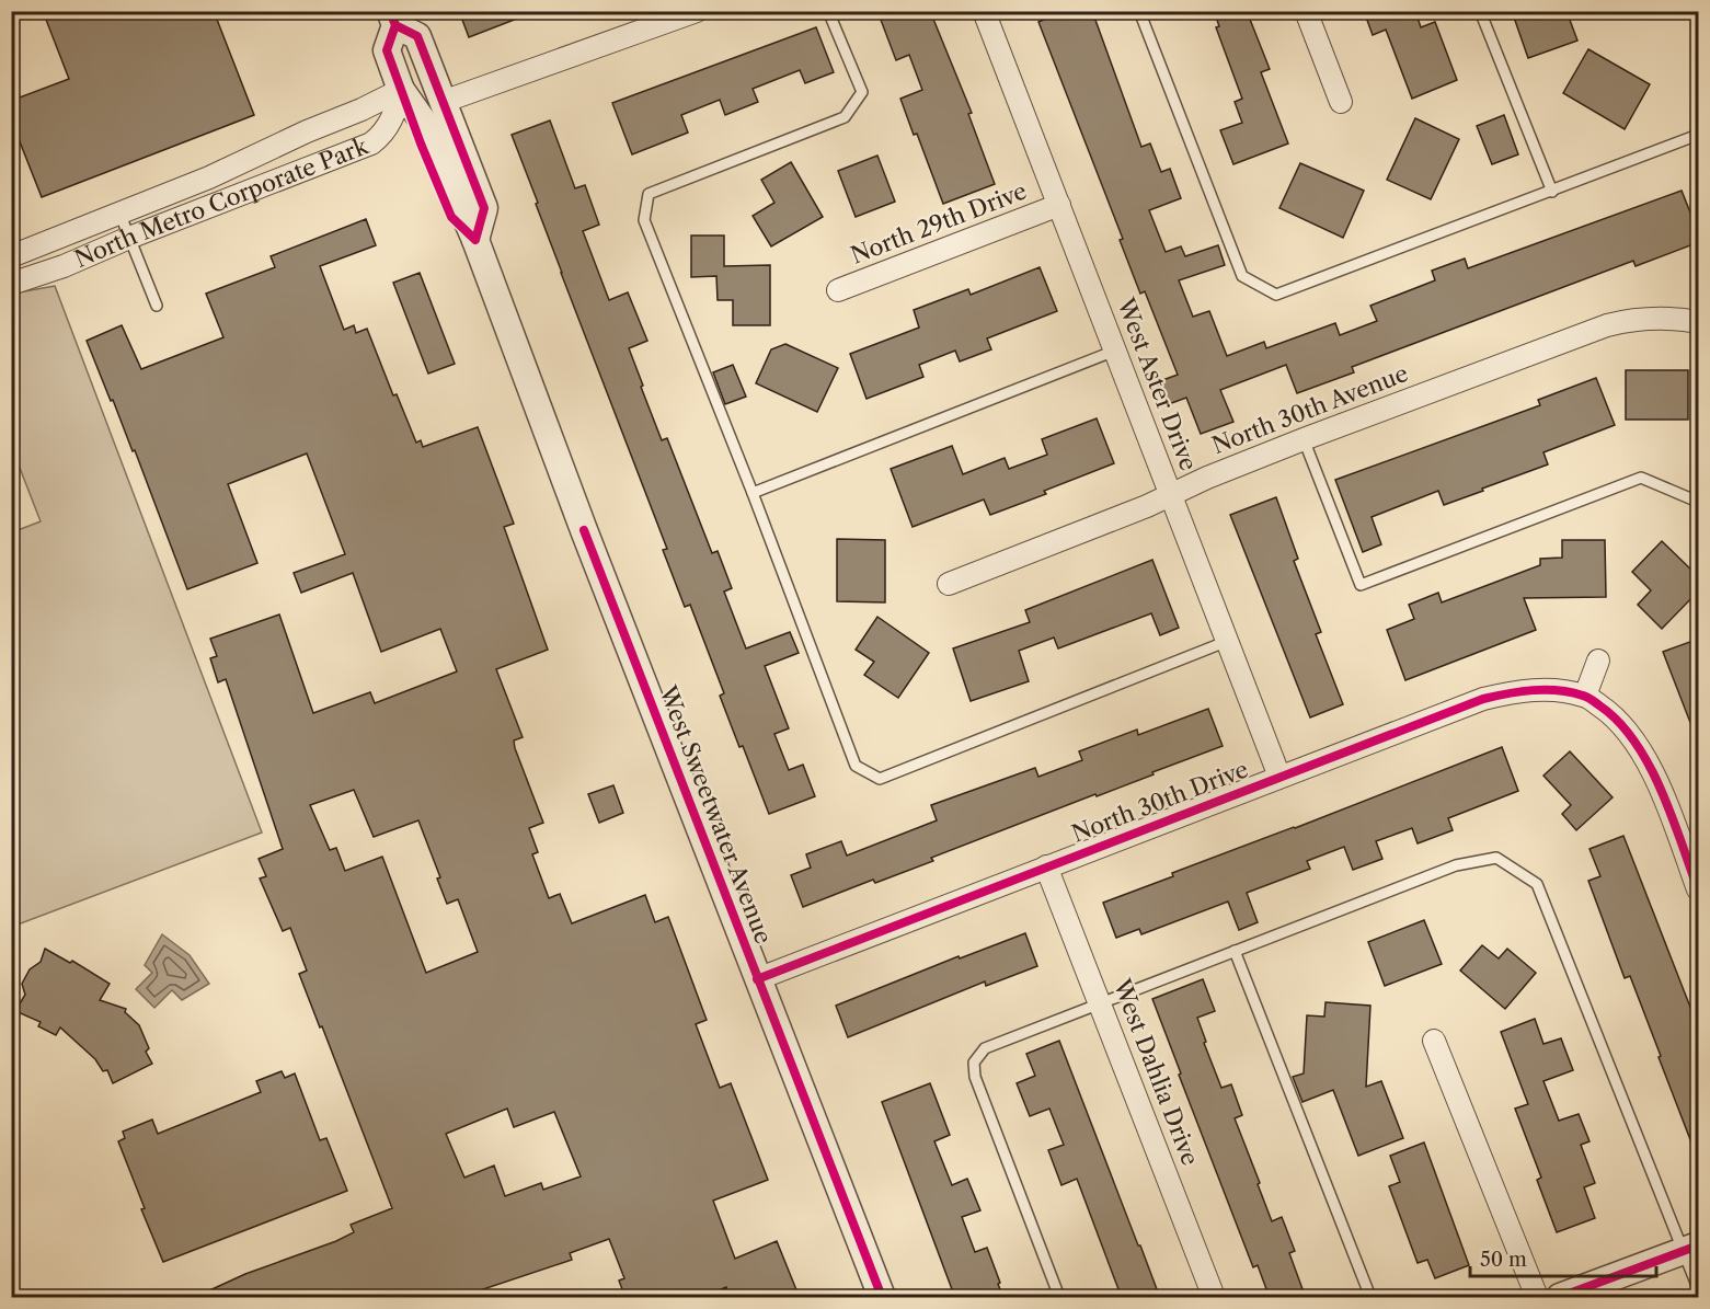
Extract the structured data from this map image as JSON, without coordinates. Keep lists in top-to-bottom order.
{
  "streets": {
    "street": [
      "North Metro Corporate Park",
      "North 29th Drive",
      "West Aster Drive",
      "North 30th Avenue",
      "North 30th Drive",
      "West Sweetwater Avenue",
      "West Dahlia Drive"
    ]
  },
  "crossings": [
    ["North Metro Corporate Park", "West Sweetwater Avenue"],
    ["North 29th Drive", "West Aster Drive"],
    ["West Aster Drive", "North 30th Avenue"],
    ["West Aster Drive", "North 30th Drive"],
    ["North 30th Drive", "West Sweetwater Avenue"],
    ["North 30th Drive", "West Dahlia Drive"]
  ],
  "scale_bar": "50 m"
}
